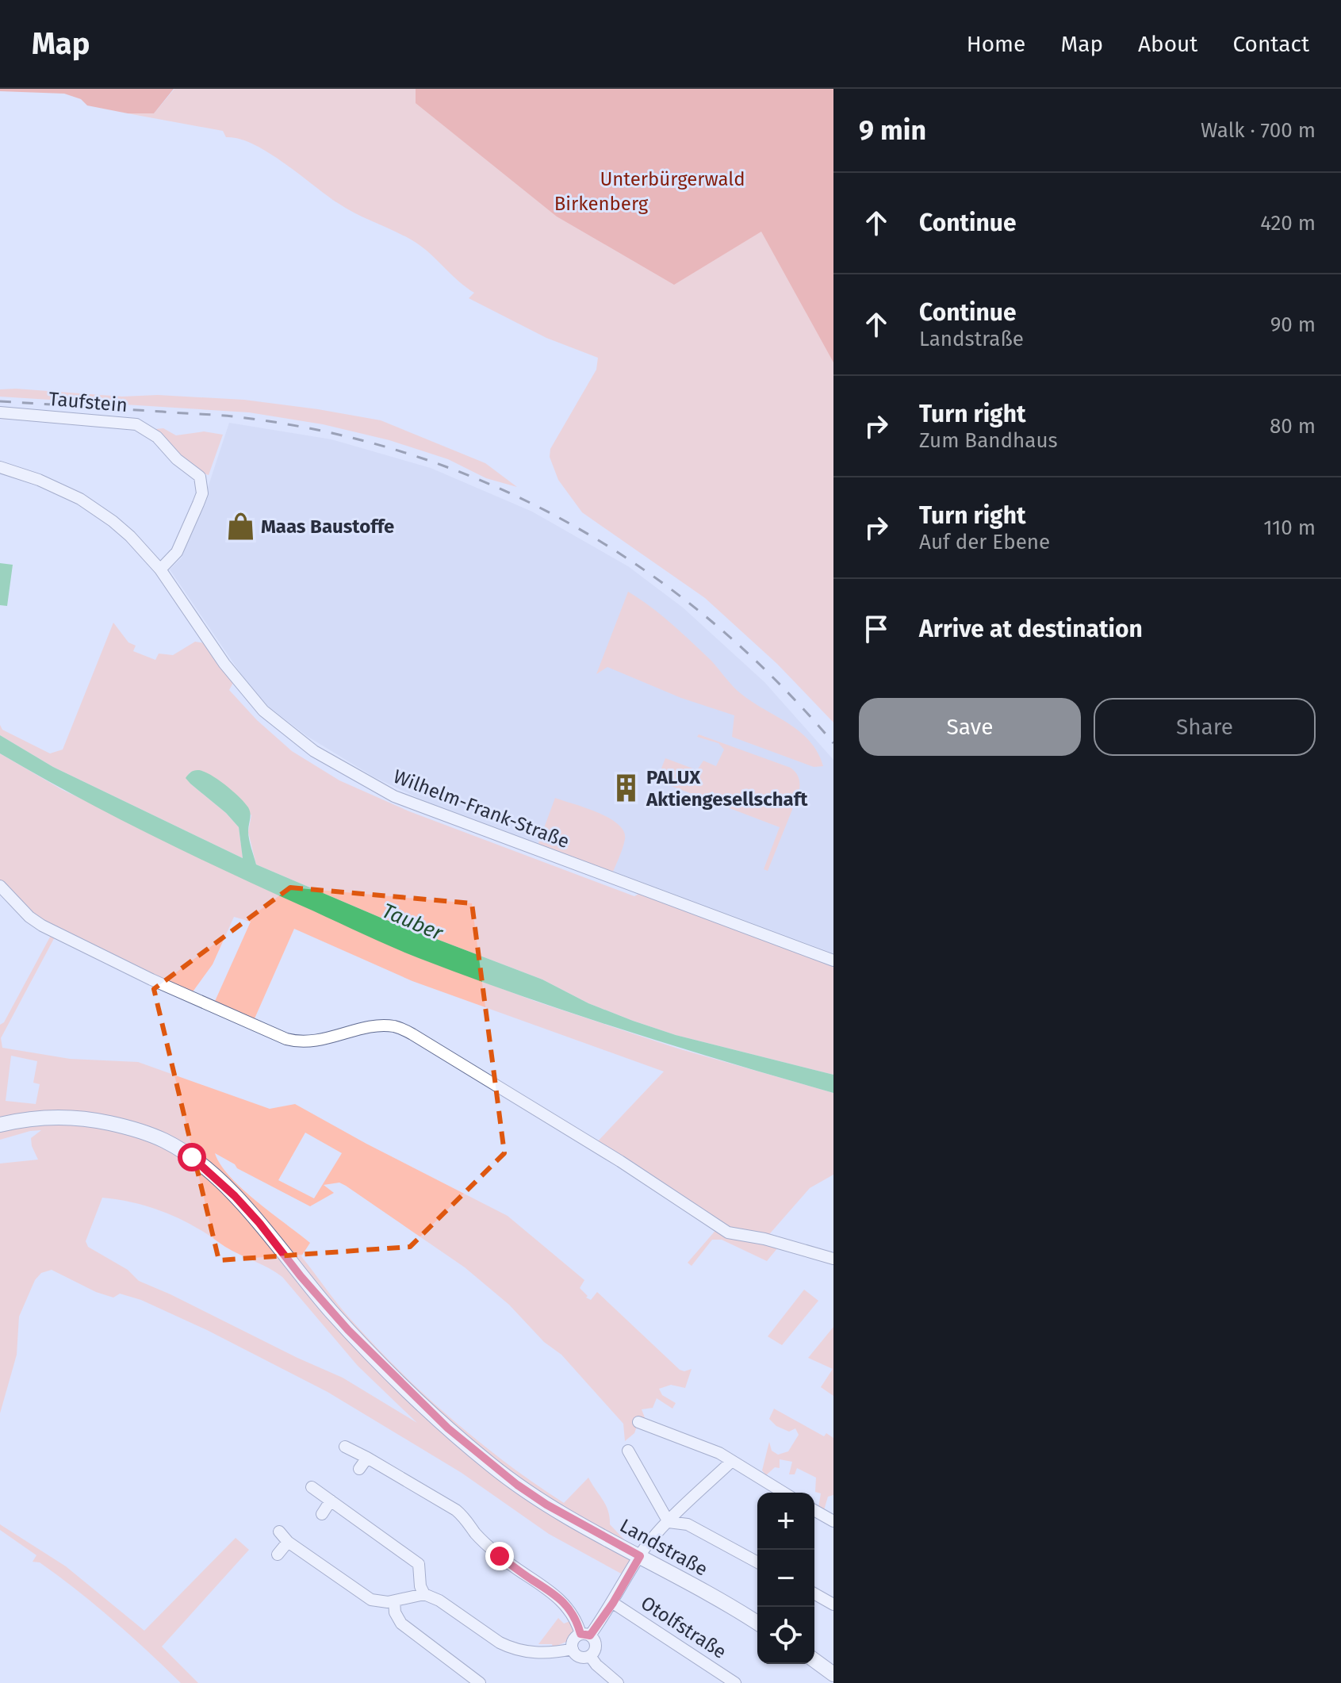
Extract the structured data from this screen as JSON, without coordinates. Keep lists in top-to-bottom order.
{
  "streets": {
    "main road": ["Landstraße"],
    "street": ["Taufstein", "Wilhelm-Frank-Straße", "Otolfstraße"]
  },
  "crossings": [
    ["Taufstein", "Wilhelm-Frank-Straße"]
  ],
  "water": ["Tauber"],
  "parks": ["Unterbürgerwald", "Birkenberg"],
  "places": {
    "shop": ["Maas Baustoffe"],
    "building": ["PALUX Aktiengesellschaft"]
  },
  "page": {
    "header": "Map",
    "nav": [
      "Home",
      "Map",
      "About",
      "Contact"
    ],
    "heading": ["9 min", "Walk · 700 m"],
    "list": [
      ["Continue", "420 m"],
      ["Continue", "Landstraße", "90 m"],
      ["Turn right", "Zum Bandhaus", "80 m"],
      ["Turn right", "Auf der Ebene", "110 m"],
      "Arrive at destination"
    ],
    "buttons": ["Save", "Share"],
    "map_buttons": ["+", "−"]
  }
}
